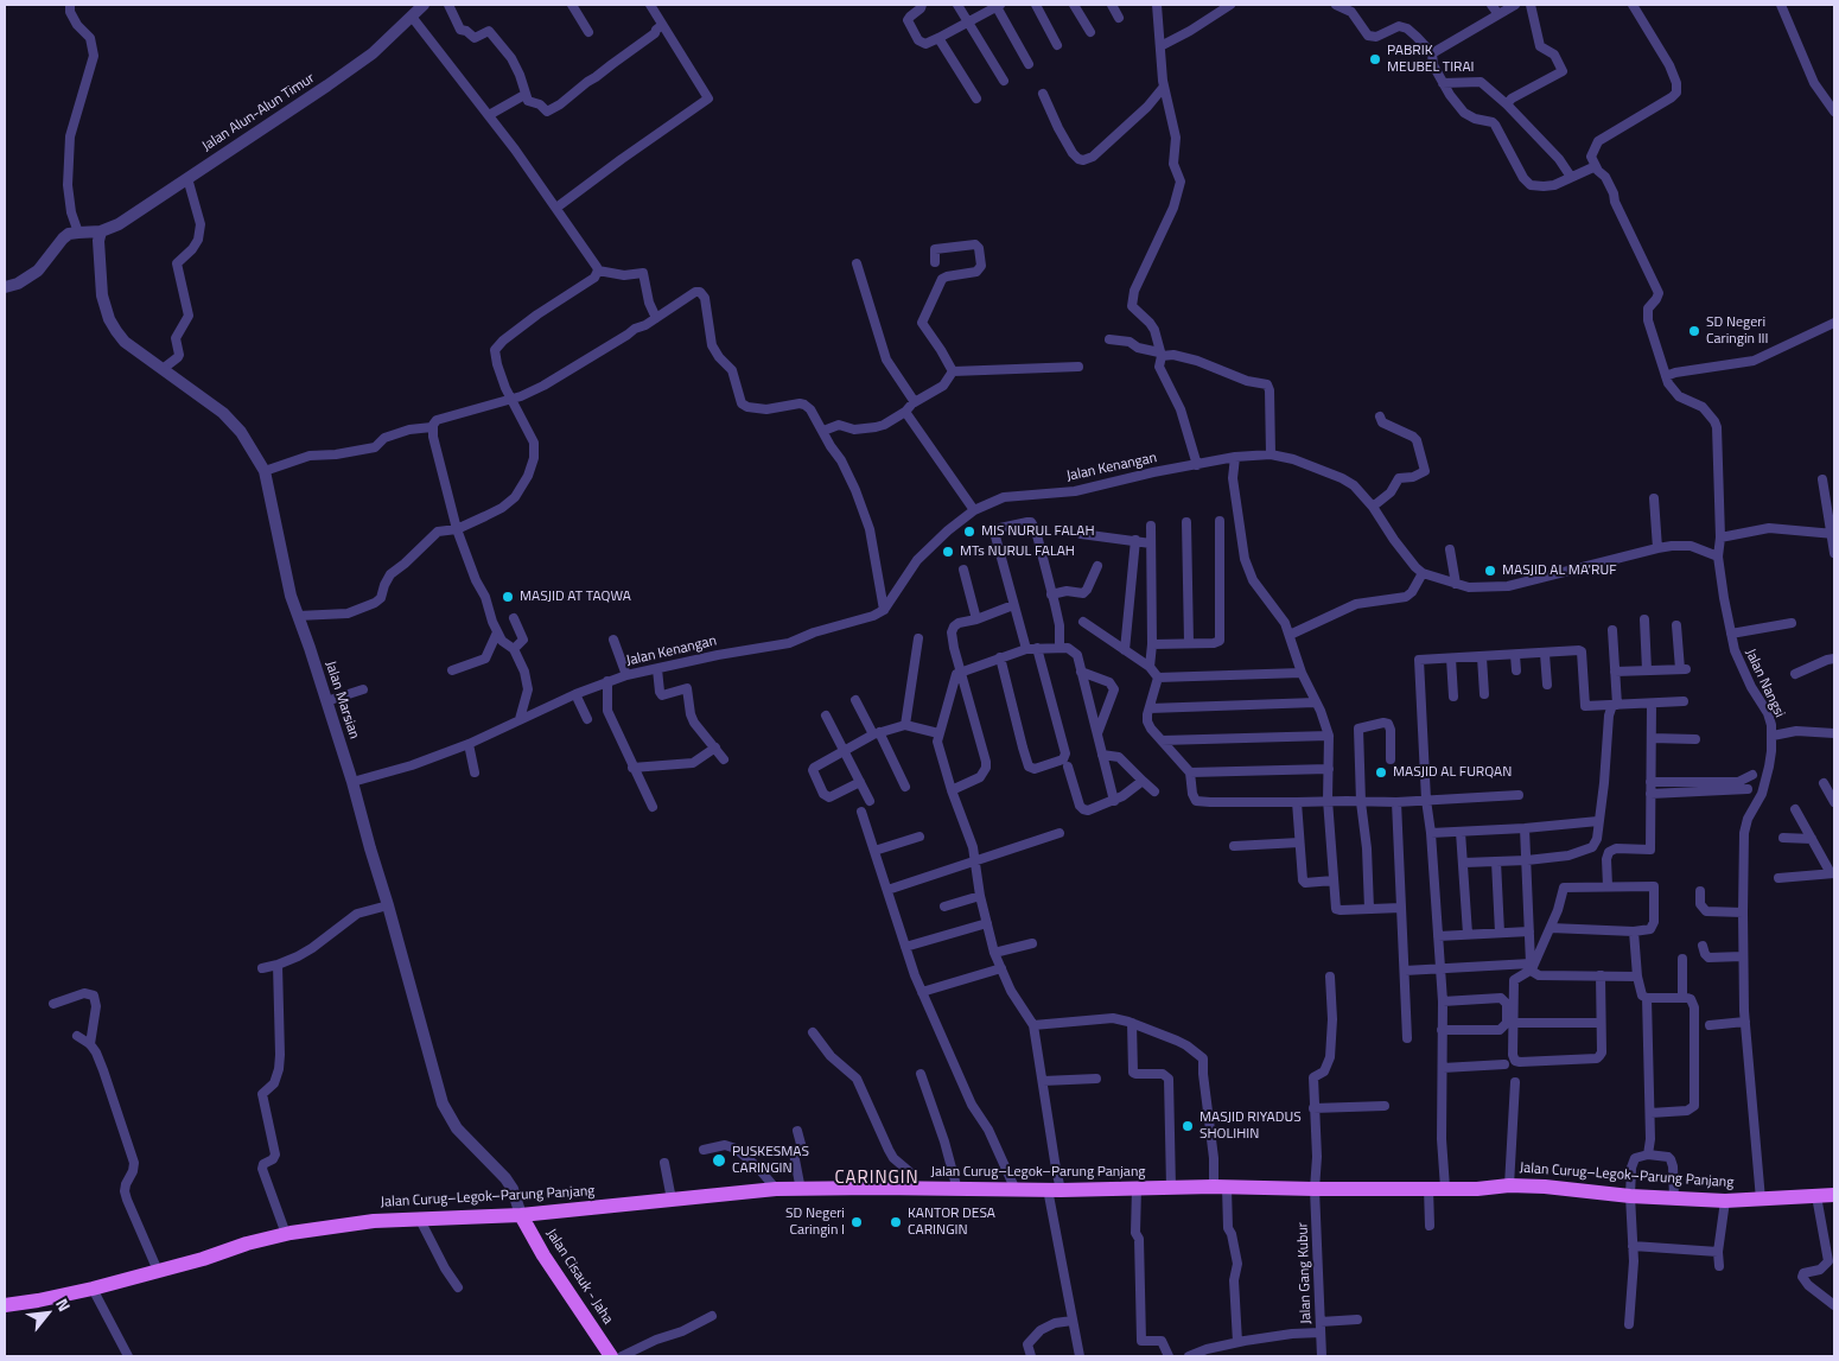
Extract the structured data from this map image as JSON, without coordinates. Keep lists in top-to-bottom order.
{
  "streets": {
    "main road": ["Jalan Curug–Legok–Parung Panjang", "Jalan Cisauk - Jaha"],
    "street": [
      "Jalan Alun-Alun Timur",
      "Jalan Kenangan",
      "Jalan Nangsi",
      "Jalan Marsian",
      "Jalan Gang Kubur"
    ]
  },
  "crossings": [
    ["Jalan Alun-Alun Timur", "Jalan Marsian"],
    ["Jalan Kenangan", "Jalan Nangsi"],
    ["Jalan Kenangan", "Jalan Marsian"],
    ["Jalan Nangsi", "Jalan Curug–Legok–Parung Panjang"],
    ["Jalan Marsian", "Jalan Curug–Legok–Parung Panjang"],
    ["Jalan Marsian", "Jalan Cisauk - Jaha"],
    ["Jalan Curug–Legok–Parung Panjang", "Jalan Gang Kubur"],
    ["Jalan Curug–Legok–Parung Panjang", "Jalan Cisauk - Jaha"]
  ],
  "districts": ["CARINGIN"],
  "places": [
    "PABRIK MEUBEL TIRAI",
    "SD Negeri Caringin III",
    "MIS NURUL FALAH",
    "MTs NURUL FALAH",
    "MASJID AL MA'RUF",
    "MASJID AT TAQWA",
    "MASJID AL FURQAN",
    "MASJID RIYADUS SHOLIHIN",
    "PUSKESMAS CARINGIN",
    "SD Negeri Caringin I",
    "KANTOR DESA CARINGIN"
  ],
  "north": "top right"
}
